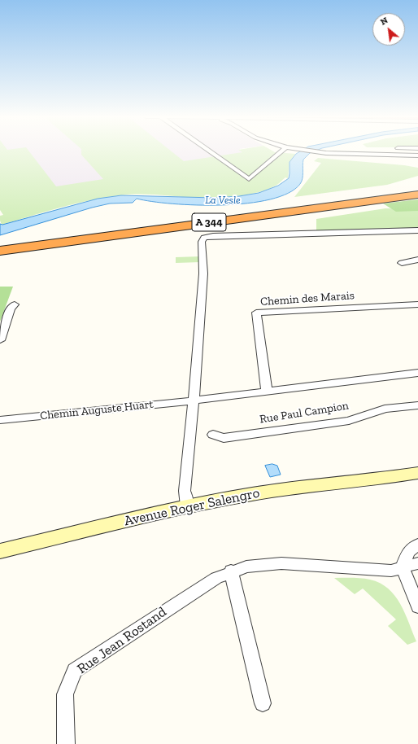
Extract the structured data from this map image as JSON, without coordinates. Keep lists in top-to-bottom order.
{
  "streets": {
    "highway": ["A 344"],
    "street": [
      "Chemin des Marais",
      "Chemin Auguste Huart",
      "Rue Paul Campion",
      "Avenue Roger Salengro",
      "Rue Jean Rostand"
    ]
  },
  "water": ["La Vesle"],
  "north": "top left"
}
